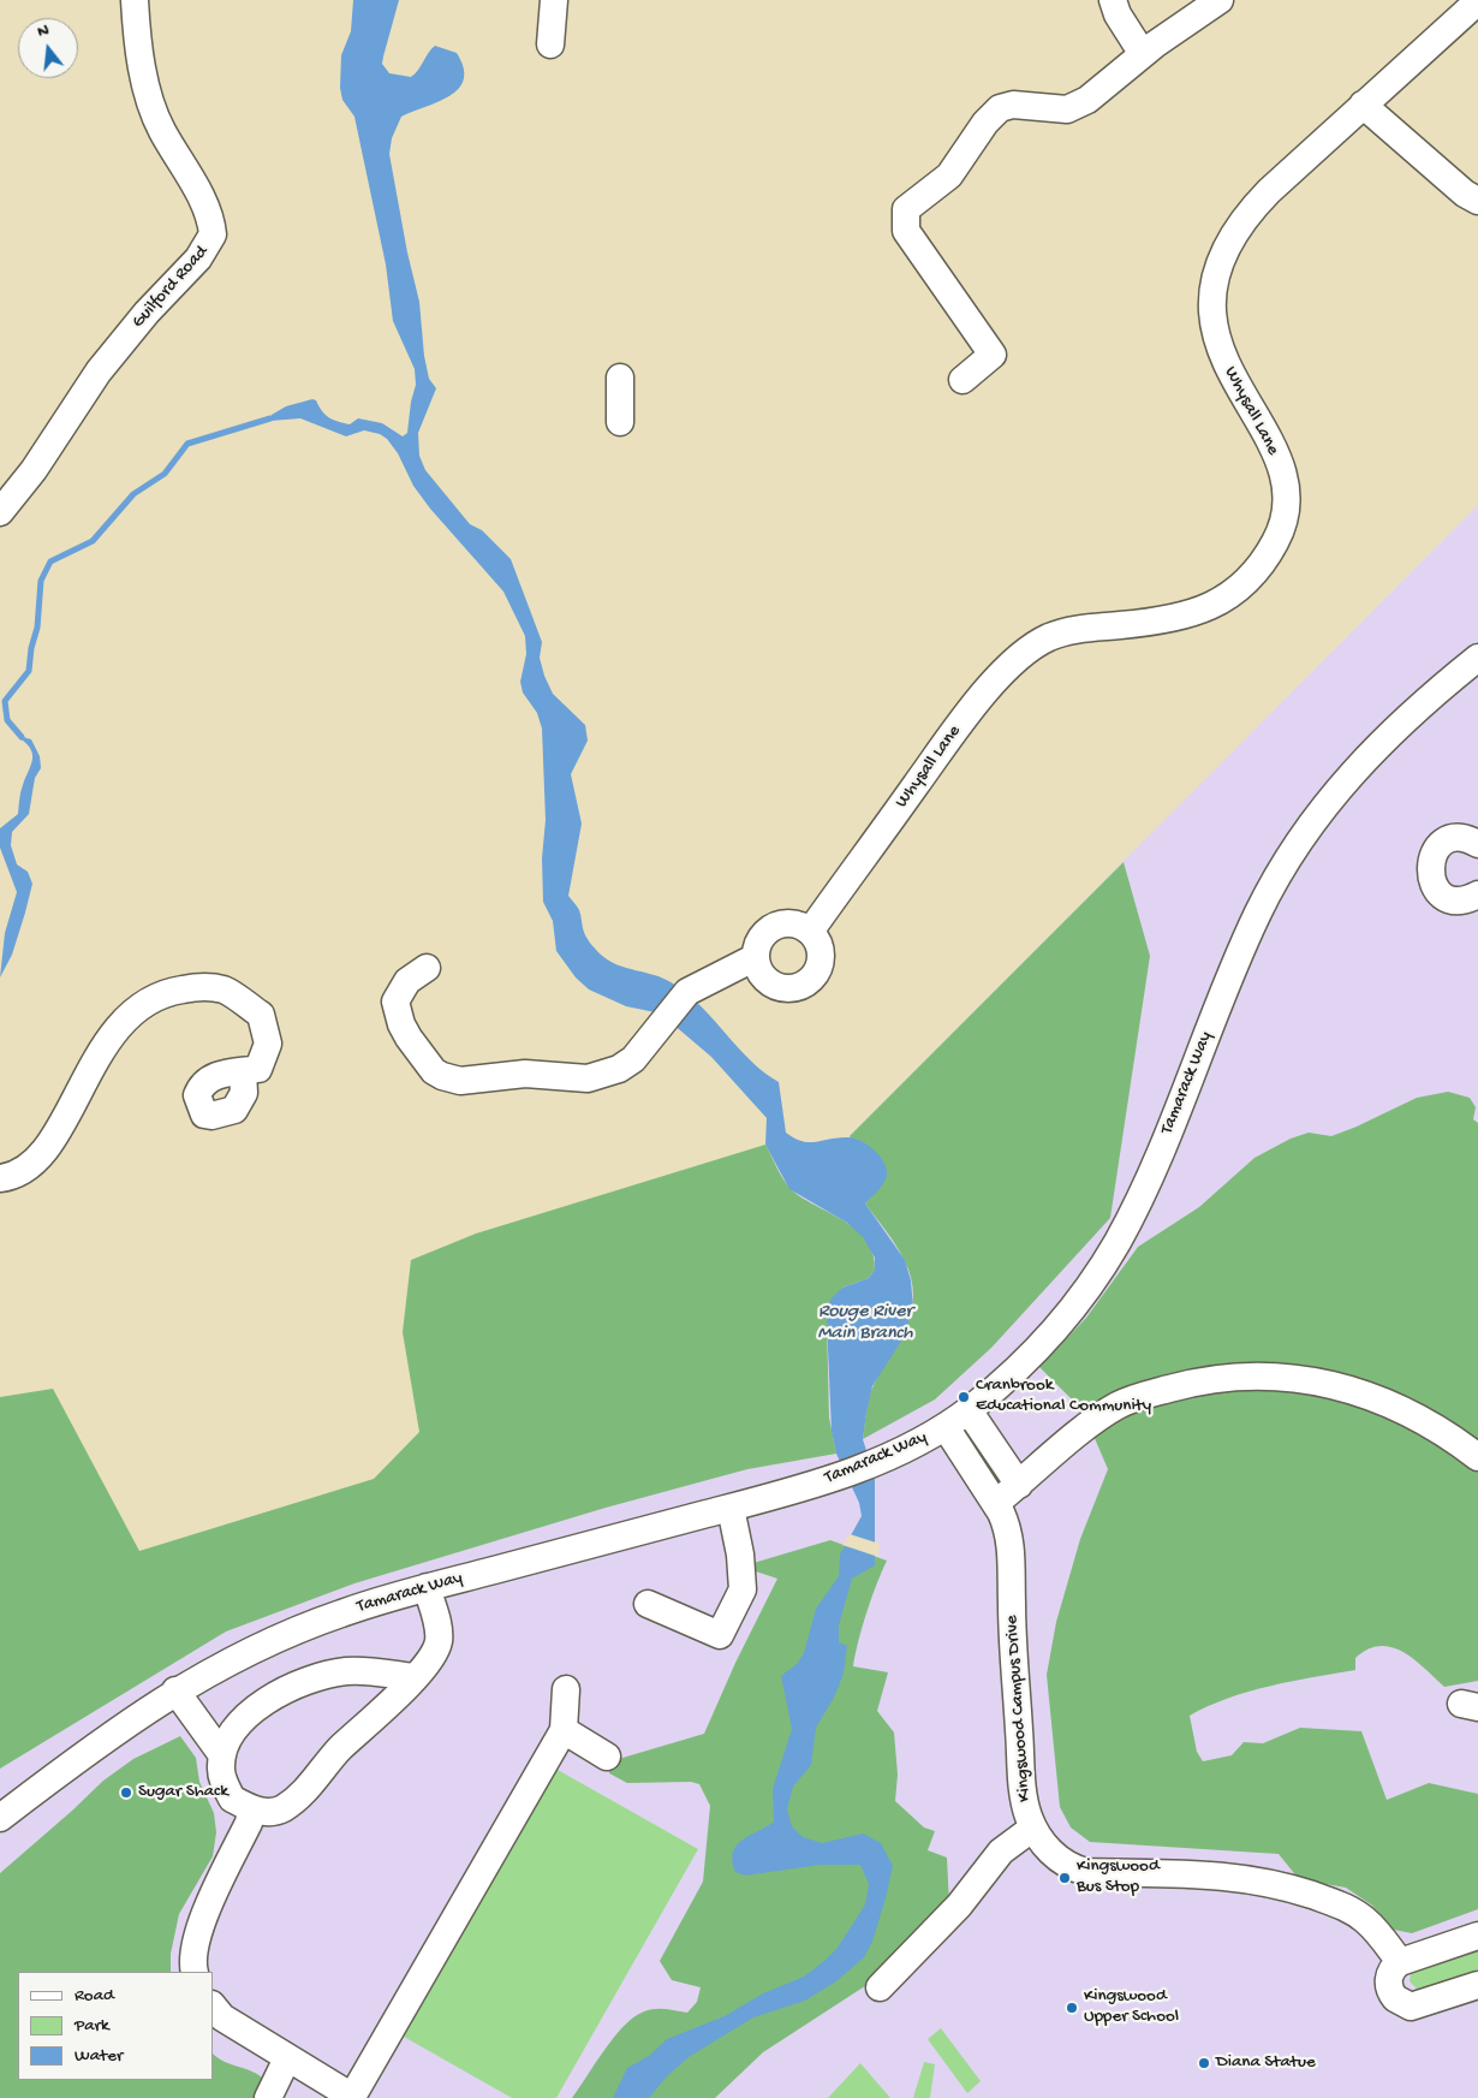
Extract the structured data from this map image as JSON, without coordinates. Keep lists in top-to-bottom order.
{
  "streets": {
    "street": [
      "Guilford Road",
      "Whysall Lane",
      "Tamarack Way",
      "Kingswood Campus Drive"
    ]
  },
  "crossings": [
    ["Tamarack Way", "Kingswood Campus Drive"]
  ],
  "water": ["Rouge River Main Branch"],
  "places": [
    "Cranbrook Educational Community",
    "Sugar Shack",
    "Kingswood Bus Stop",
    "Kingswood Upper School",
    "Diana Statue"
  ],
  "legend": ["Road", "Park", "Water"],
  "north": "top"
}
